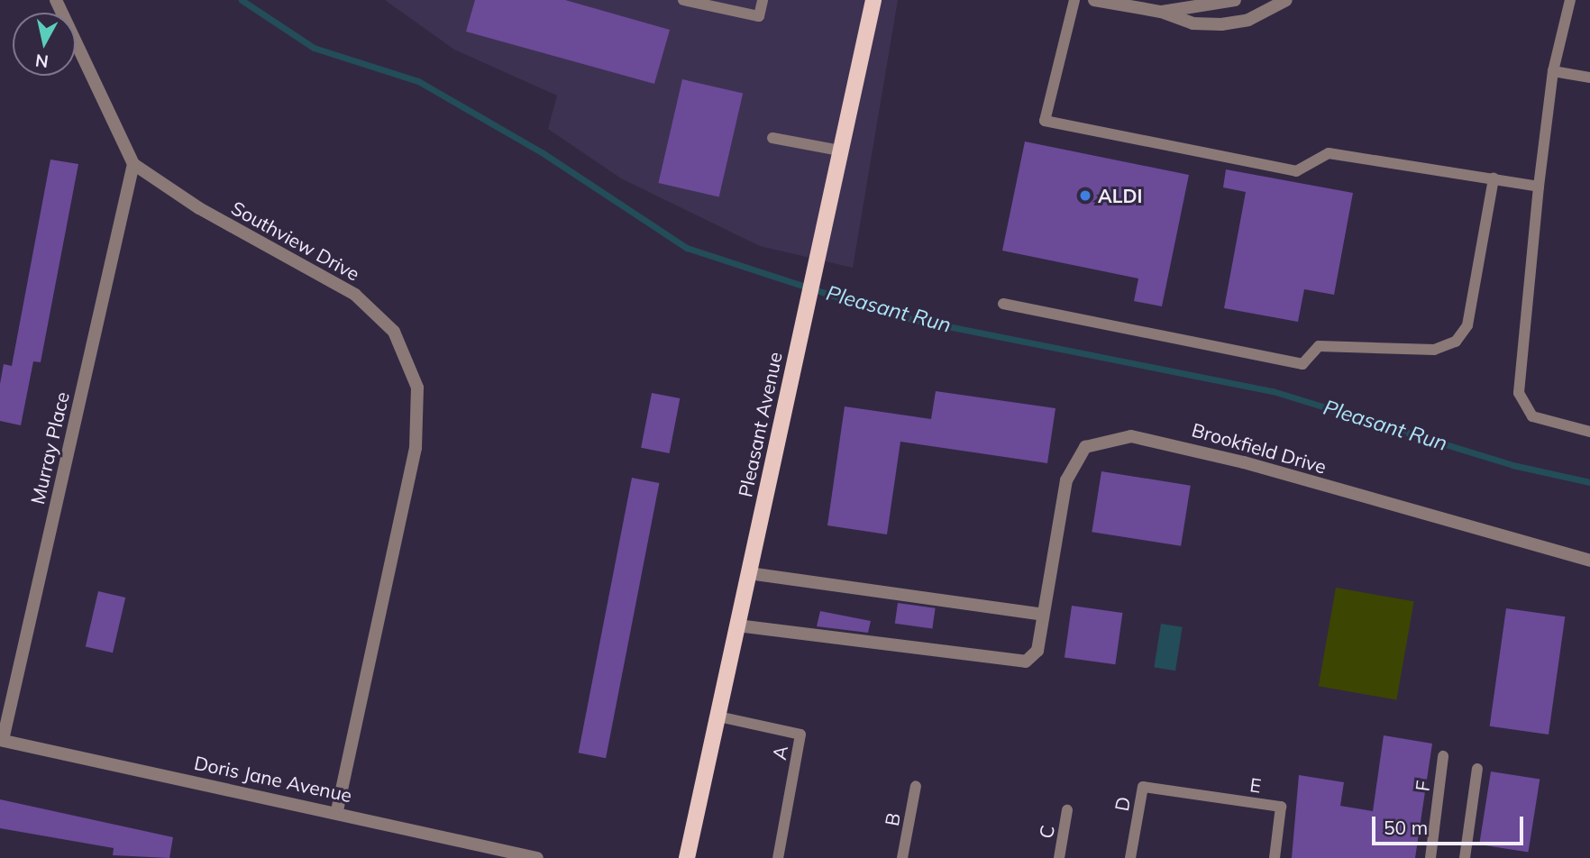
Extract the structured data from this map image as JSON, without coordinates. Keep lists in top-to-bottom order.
{
  "streets": {
    "main road": ["Pleasant Avenue"],
    "street": [
      "Southview Drive",
      "Murray Place",
      "Brookfield Drive",
      "Doris Jane Avenue"
    ],
    "lane": [
      "A",
      "E",
      "F",
      "D",
      "B",
      "C"
    ]
  },
  "crossings": [
    ["Southview Drive", "Murray Place"],
    ["Southview Drive", "Doris Jane Avenue"],
    ["Pleasant Avenue", "Brookfield Drive"],
    ["Pleasant Avenue", "A"],
    ["Murray Place", "Doris Jane Avenue"],
    ["E", "D"]
  ],
  "water": ["Pleasant Run"],
  "places": ["ALDI"],
  "scale_bar": "50 m",
  "north": "bottom"
}
